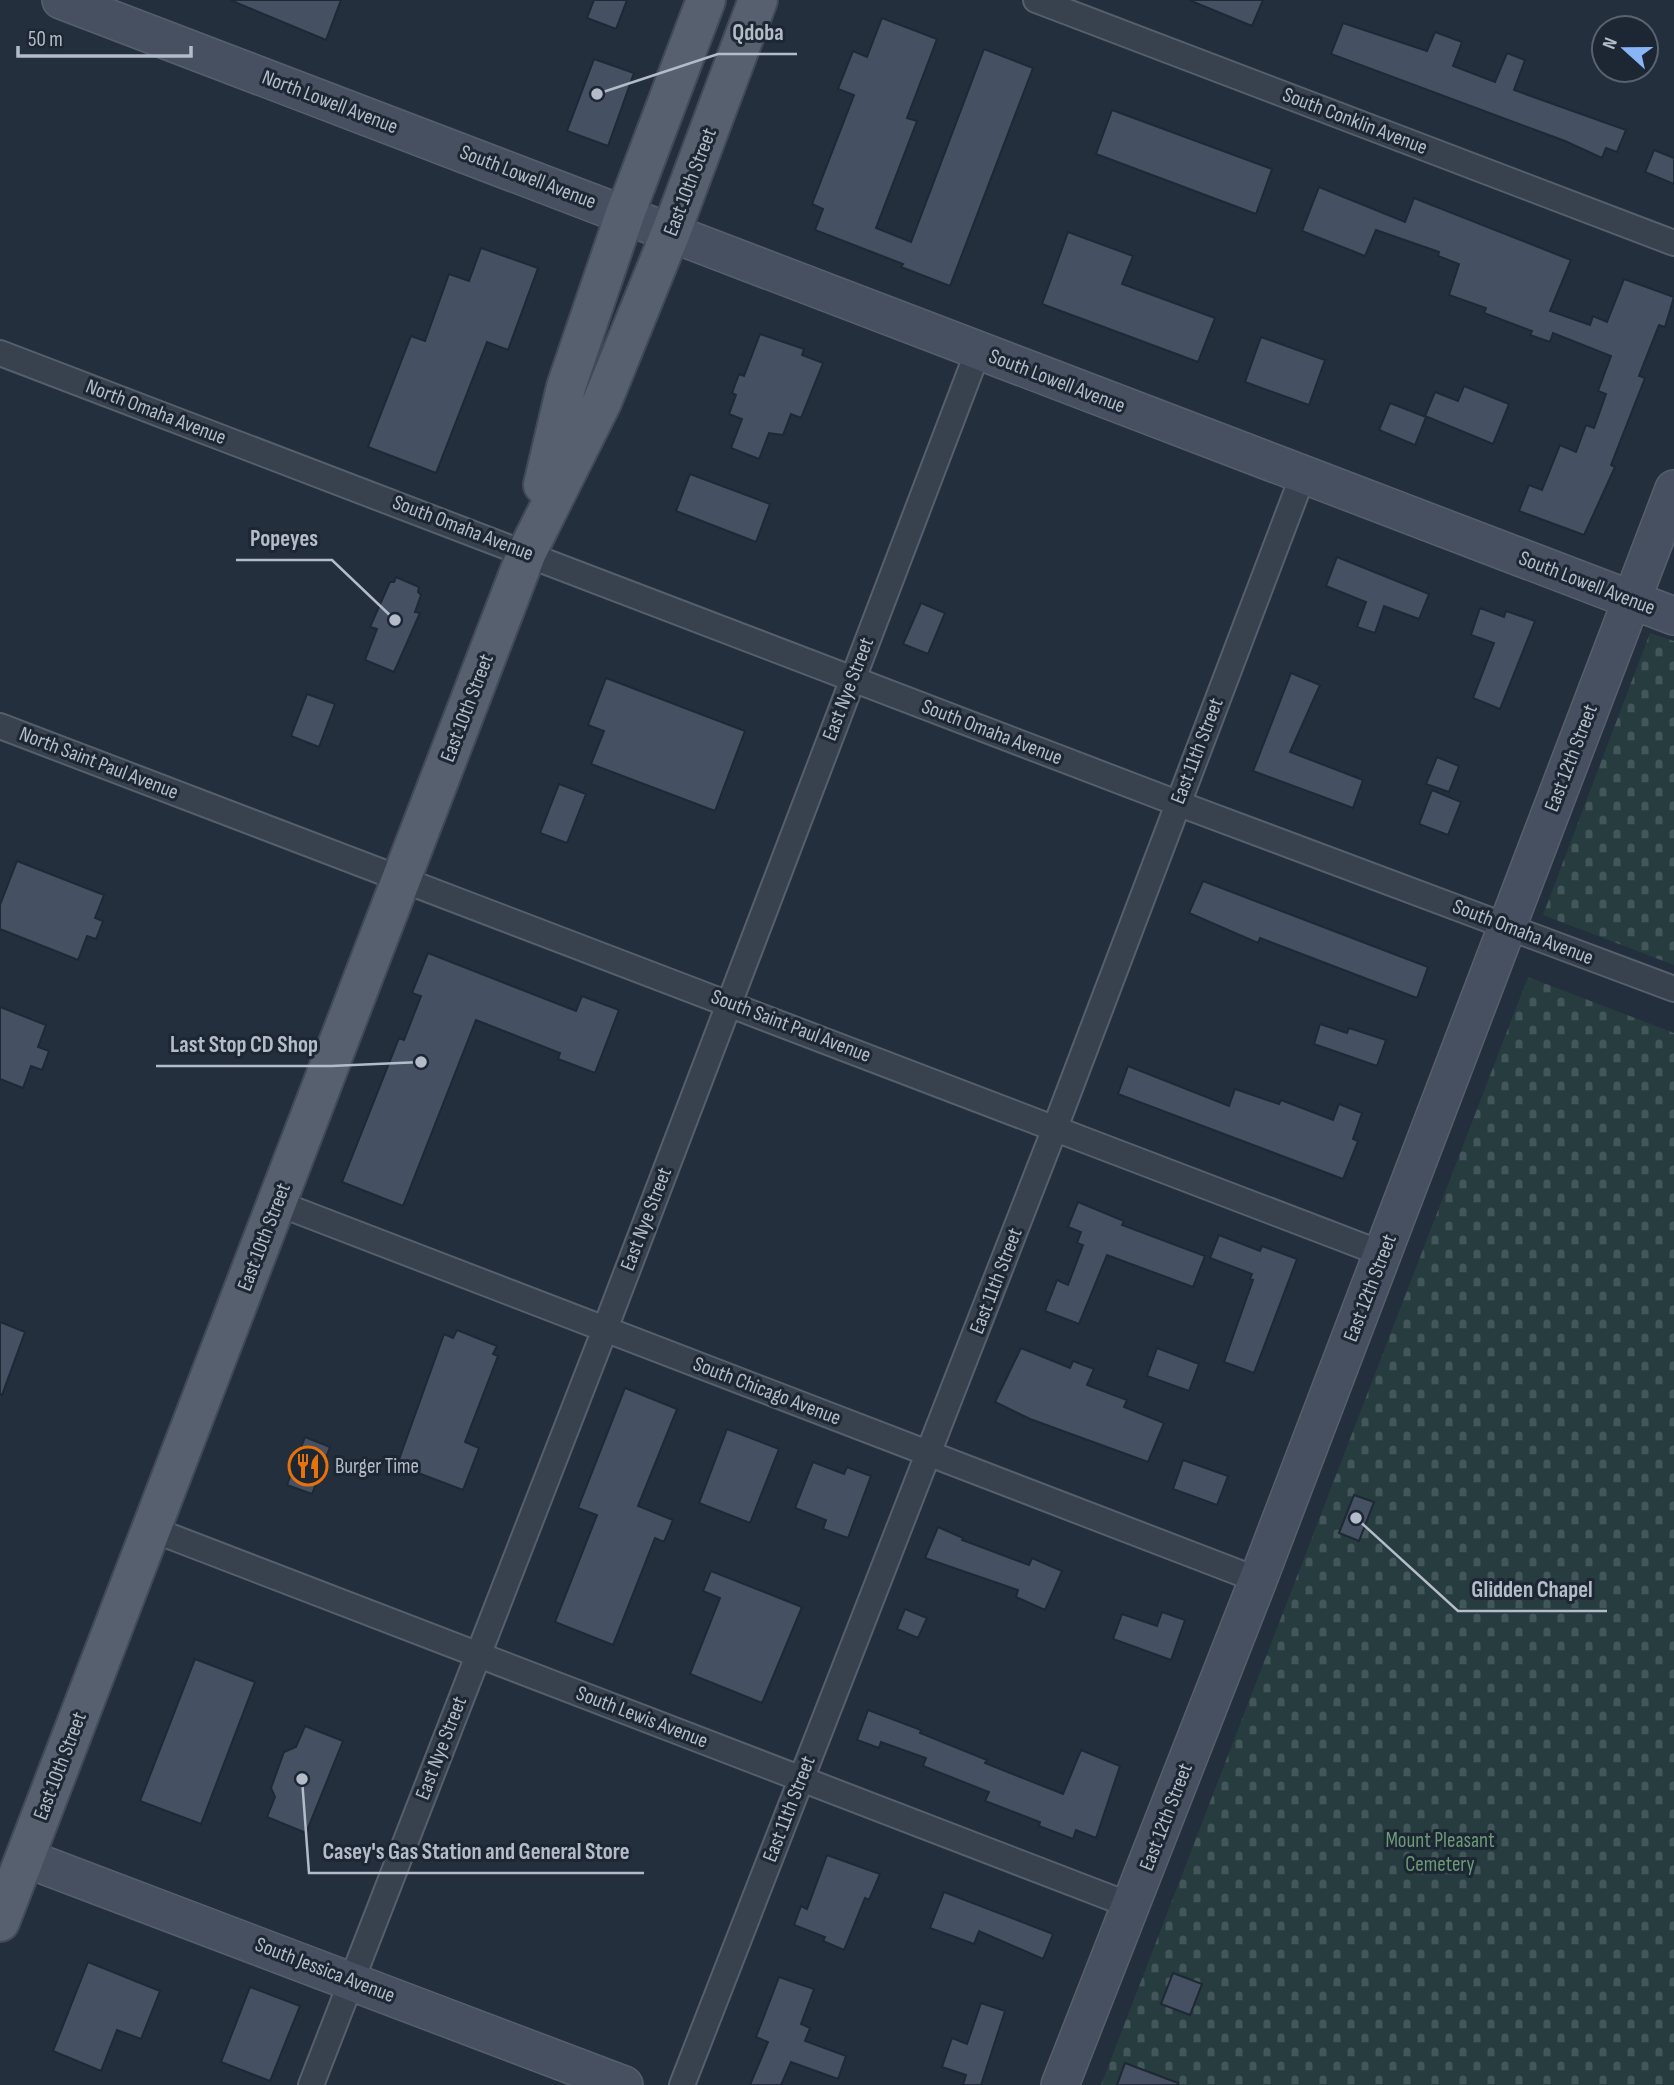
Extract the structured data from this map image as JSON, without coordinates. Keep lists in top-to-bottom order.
{
  "streets": {
    "main road": ["East 10th Street"],
    "street": [
      "North Lowell Avenue",
      "South Conklin Avenue",
      "South Lowell Avenue",
      "North Omaha Avenue",
      "South Omaha Avenue",
      "East Nye Street",
      "East 11th Street",
      "East 12th Street",
      "North Saint Paul Avenue",
      "South Saint Paul Avenue",
      "South Chicago Avenue",
      "South Lewis Avenue",
      "South Jessica Avenue"
    ]
  },
  "crossings": [
    ["North Lowell Avenue", "South Lowell Avenue"],
    ["South Lowell Avenue", "East 10th Street"],
    ["South Lowell Avenue", "East Nye Street"],
    ["South Lowell Avenue", "East 11th Street"],
    ["South Lowell Avenue", "East 12th Street"],
    ["East 10th Street", "South Omaha Avenue"],
    ["East 10th Street", "South Saint Paul Avenue"],
    ["East 10th Street", "South Chicago Avenue"],
    ["East 10th Street", "South Lewis Avenue"],
    ["East 10th Street", "South Jessica Avenue"],
    ["North Omaha Avenue", "South Omaha Avenue"],
    ["South Omaha Avenue", "East Nye Street"],
    ["South Omaha Avenue", "East 11th Street"],
    ["South Omaha Avenue", "East 12th Street"],
    ["East Nye Street", "South Saint Paul Avenue"],
    ["East Nye Street", "South Chicago Avenue"],
    ["East Nye Street", "South Lewis Avenue"],
    ["East Nye Street", "South Jessica Avenue"],
    ["East 11th Street", "South Saint Paul Avenue"],
    ["East 11th Street", "South Chicago Avenue"],
    ["East 11th Street", "South Lewis Avenue"],
    ["East 12th Street", "South Saint Paul Avenue"],
    ["East 12th Street", "South Chicago Avenue"],
    ["East 12th Street", "South Lewis Avenue"],
    ["North Saint Paul Avenue", "South Saint Paul Avenue"]
  ],
  "parks": ["Mount Pleasant Cemetery"],
  "places": {
    "other": [
      "Qdoba",
      "Popeyes",
      "Last Stop CD Shop",
      "Glidden Chapel",
      "Casey's Gas Station and General Store"
    ],
    "restaurant": ["Burger Time"]
  },
  "scale_bar": "50 m",
  "north": "left"
}
